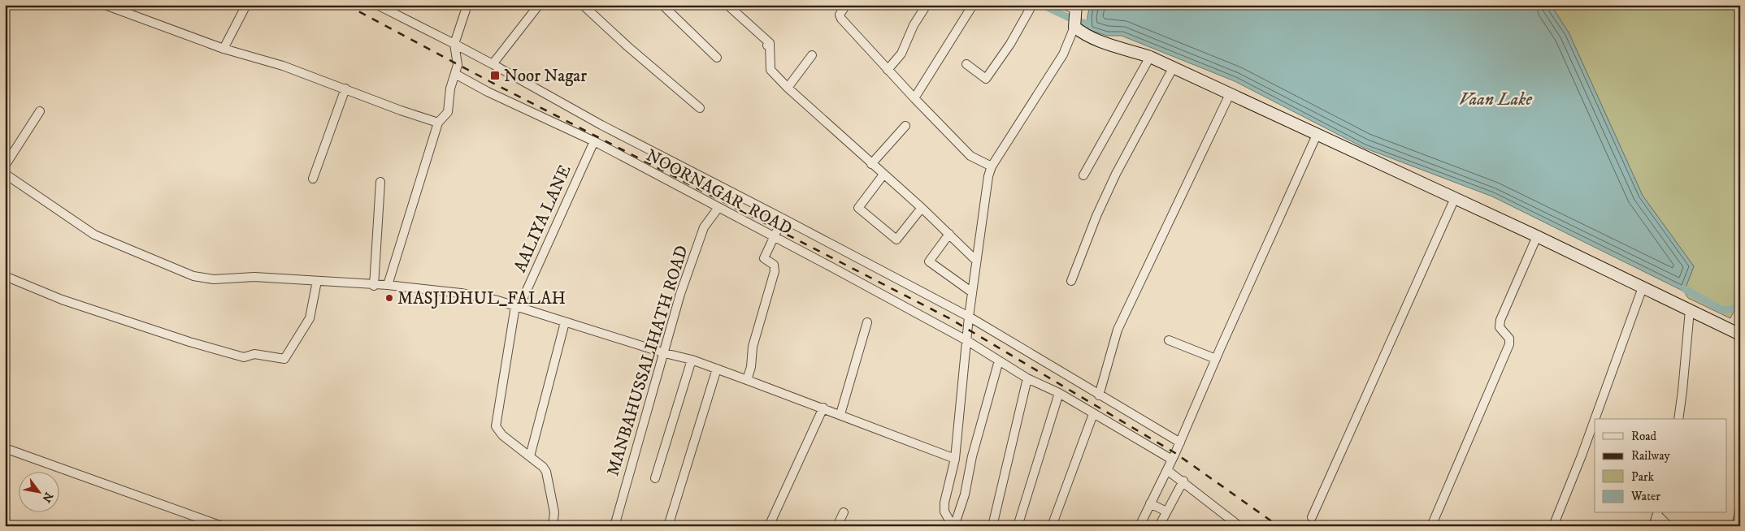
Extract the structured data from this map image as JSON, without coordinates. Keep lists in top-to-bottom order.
{
  "streets": {
    "street": ["NOORNAGAR_ROAD", "AALIYA LANE", "MANBAHUSSALIHATH ROAD"]
  },
  "crossings": [
    ["NOORNAGAR_ROAD", "AALIYA LANE"],
    ["NOORNAGAR_ROAD", "MANBAHUSSALIHATH ROAD"]
  ],
  "water": ["Vaan Lake"],
  "places": {
    "transit": ["Noor Nagar"],
    "other": ["MASJIDHUL_FALAH"]
  },
  "legend": [
    "Road",
    "Railway",
    "Park",
    "Water"
  ],
  "north": "bottom right"
}
